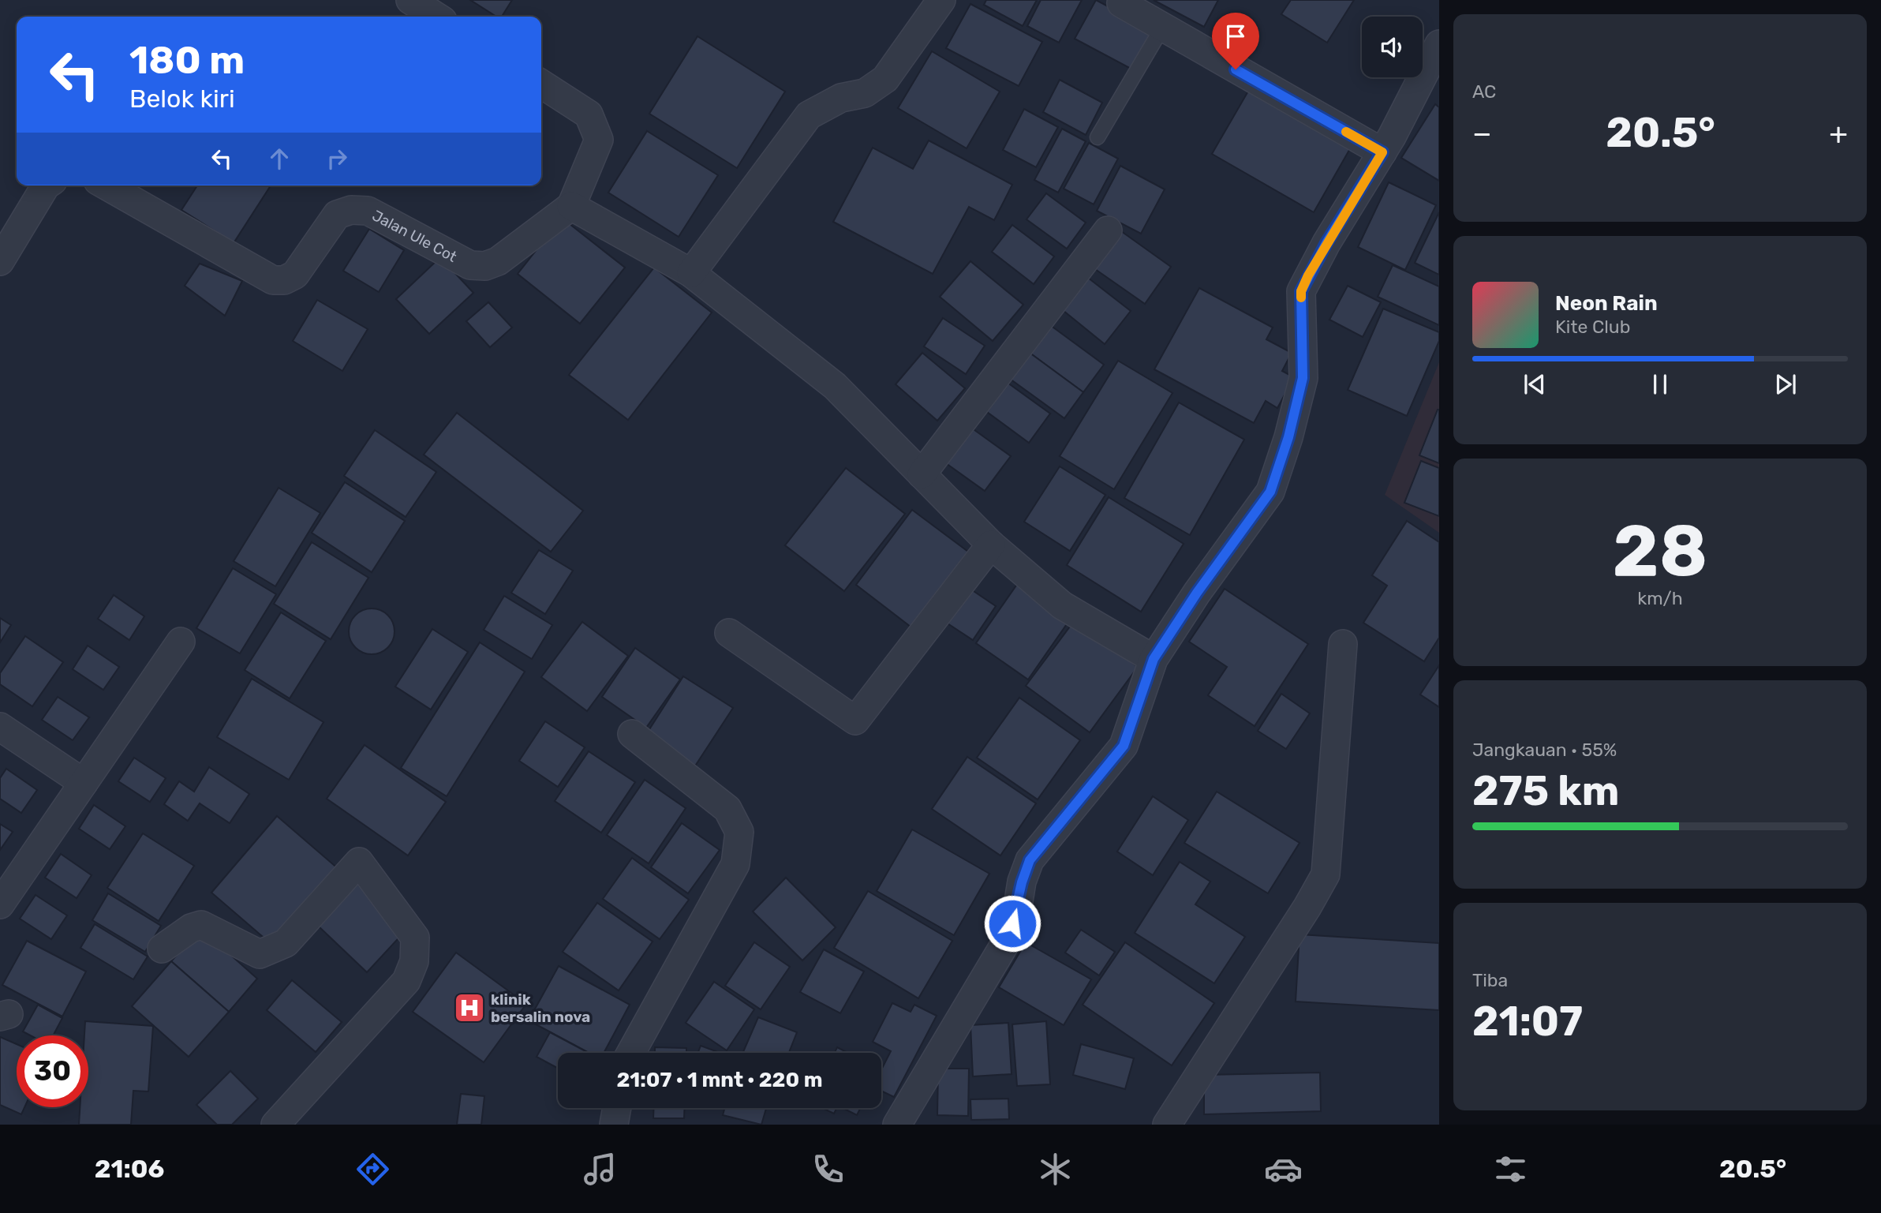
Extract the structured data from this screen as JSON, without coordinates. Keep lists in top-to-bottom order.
{
  "streets": {
    "street": ["Jalan Ule Cot"]
  },
  "places": {
    "hospital": ["klinik bersalin nova"]
  },
  "page": {
    "tile": [
      "AC",
      ["28", "km/h"],
      ["Jangkauan · 55%", "275 km"],
      ["Tiba", "21:07"]
    ],
    "turn": ["180 m", "Belok kiri"],
    "heat": ["−", "20.5°", "+"],
    "song": ["Neon Rain", "Kite Club"],
    "limit": "30",
    "trip": "21:07 · 1 mnt · 220 m",
    "tabs": ["21:06", "20.5°"]
  }
}
